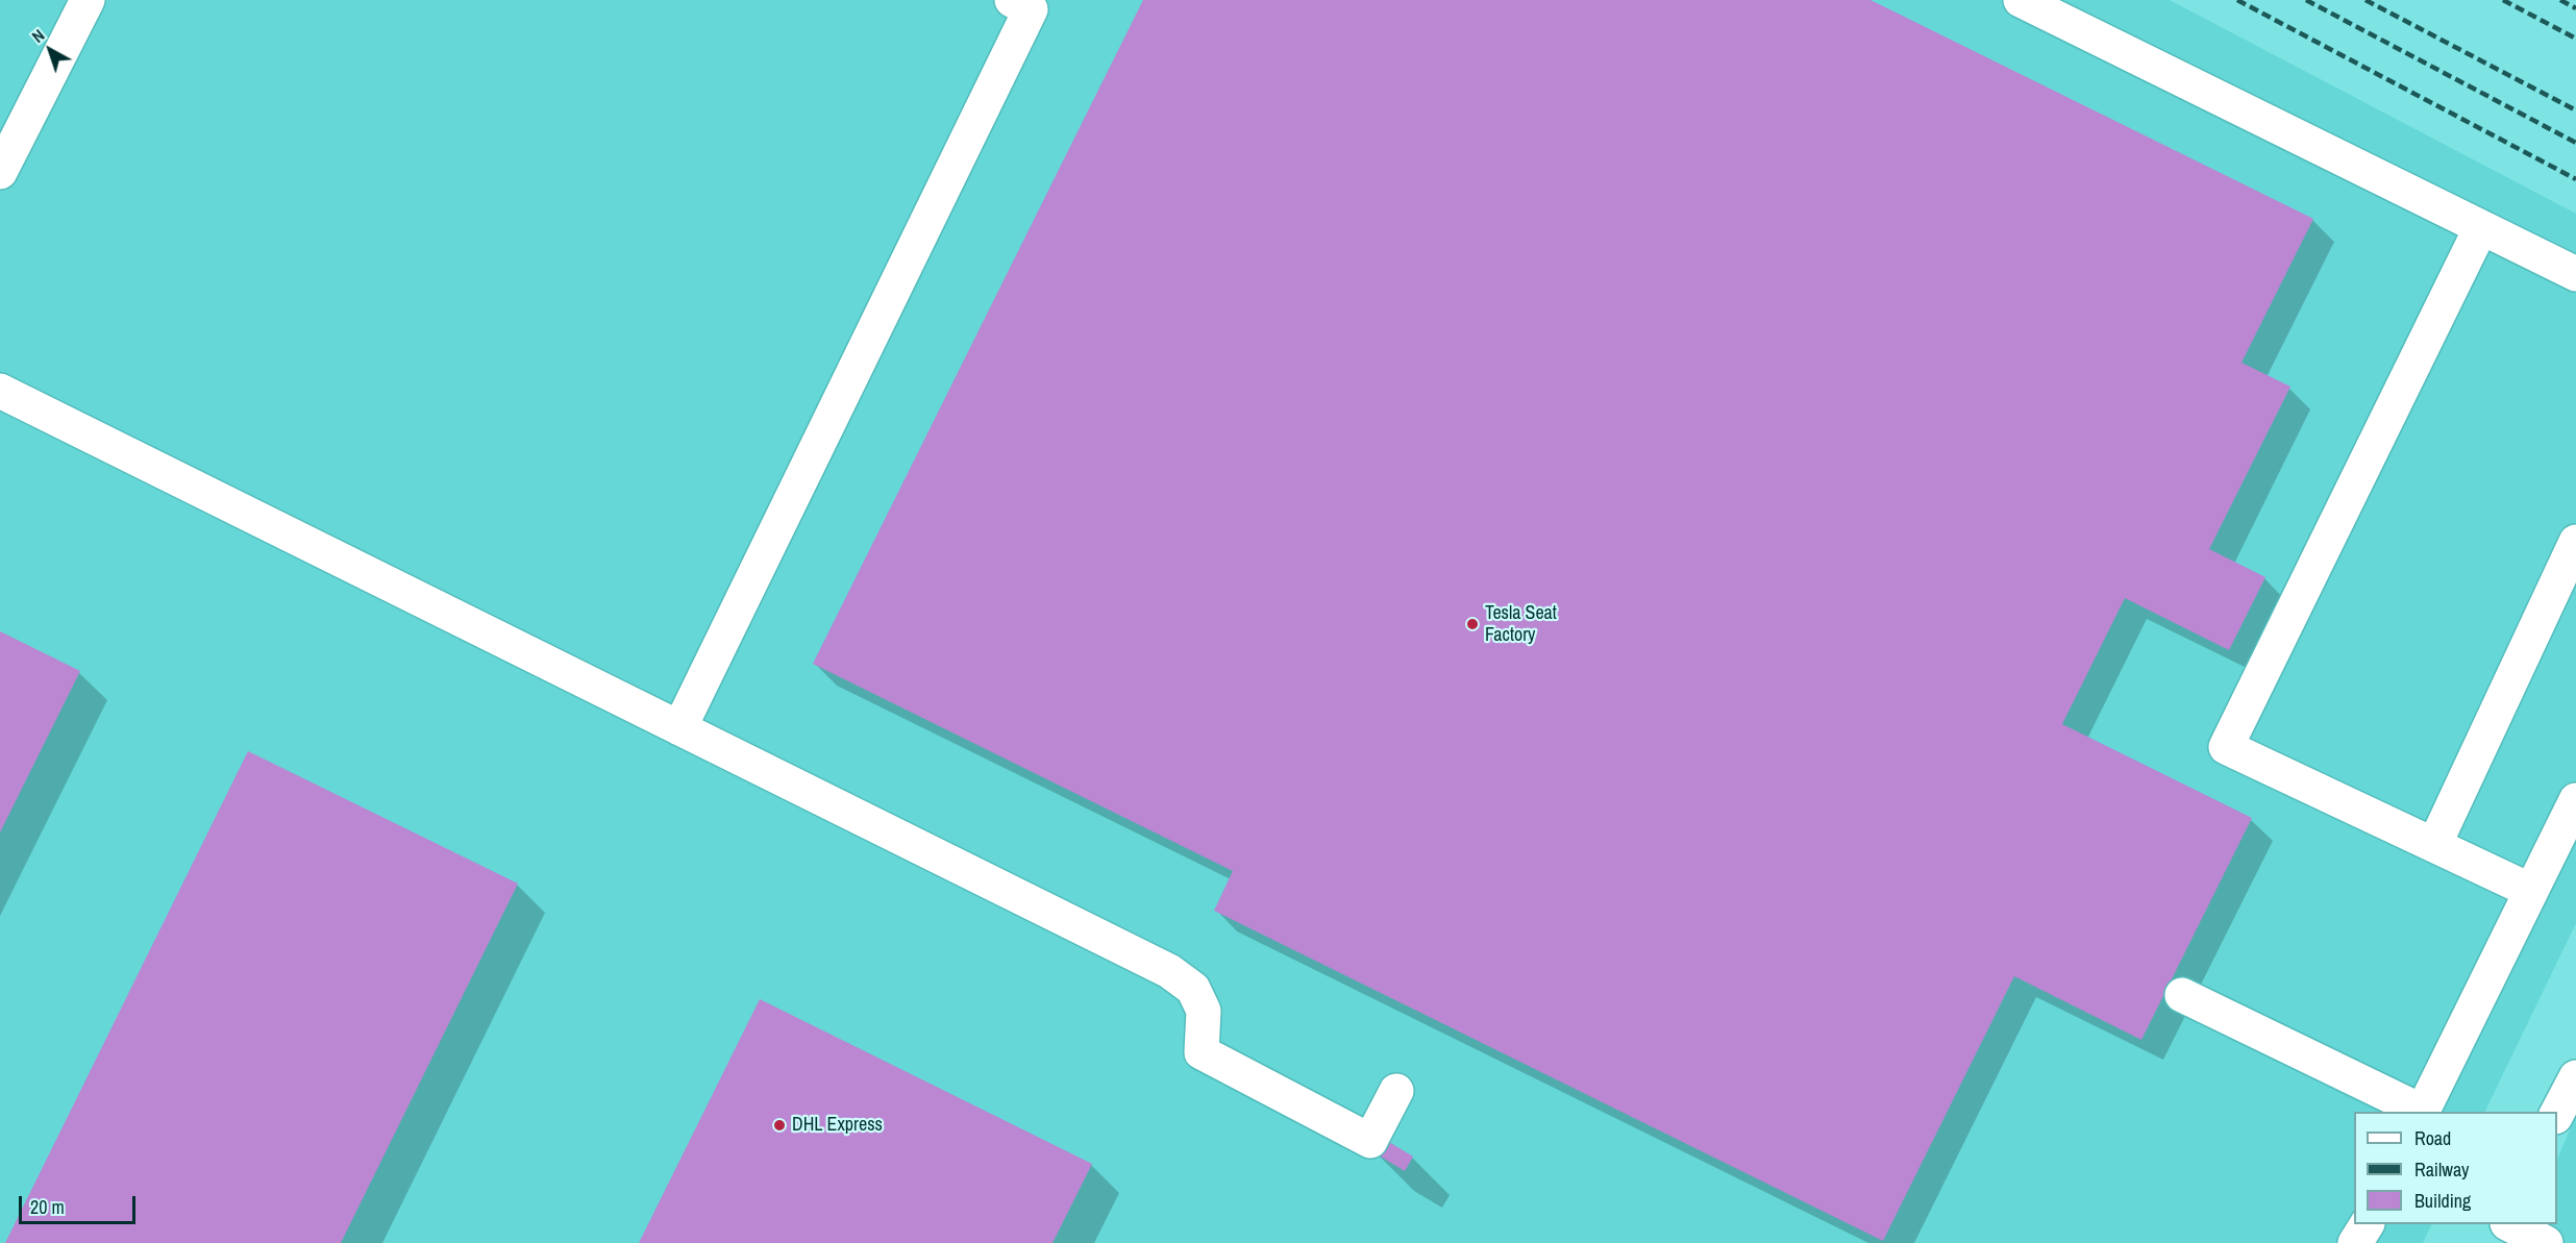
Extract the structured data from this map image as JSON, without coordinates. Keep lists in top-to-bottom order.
{
  "places": ["Tesla Seat Factory", "DHL Express"],
  "legend": ["Road", "Railway", "Building"],
  "scale_bar": "20 m",
  "north": "top left"
}
